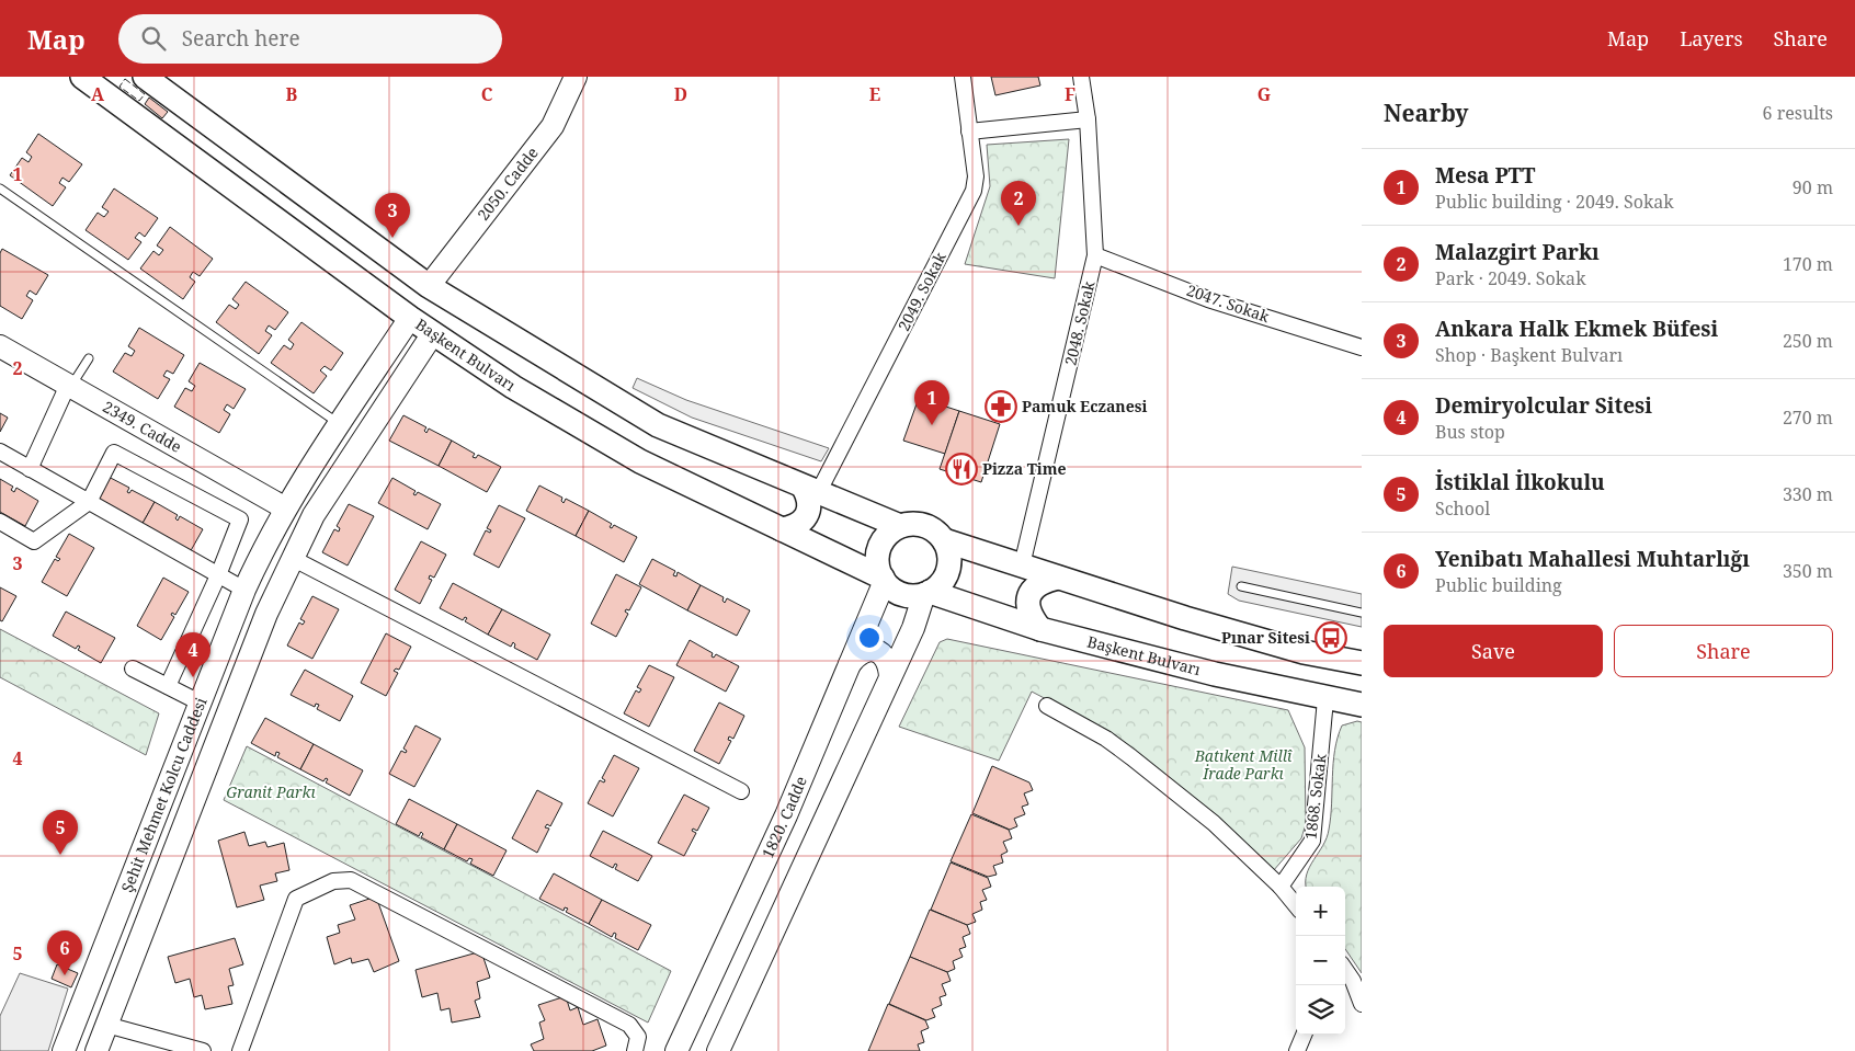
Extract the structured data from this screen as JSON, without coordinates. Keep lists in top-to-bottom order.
{
  "streets": {
    "main road": ["Başkent Bulvarı"],
    "street": [
      "2050. Cadde",
      "2049. Sokak",
      "2047. Sokak",
      "2048. Sokak",
      "2349. Cadde",
      "Şehit Mehmet Kolcu Caddesi",
      "1868. Sokak",
      "1820. Cadde"
    ]
  },
  "crossings": [
    ["2047. Sokak", "2048. Sokak"],
    ["Başkent Bulvarı", "Şehit Mehmet Kolcu Caddesi"],
    ["Başkent Bulvarı", "1868. Sokak"],
    ["Başkent Bulvarı", "1820. Cadde"],
    ["2349. Cadde", "Şehit Mehmet Kolcu Caddesi"]
  ],
  "parks": ["Batıkent Millî İrade Parkı", "Granit Parkı"],
  "places": {
    "pharmacy": ["Pamuk Eczanesi"],
    "restaurant": ["Pizza Time"],
    "bus stop": ["Pınar Sitesi"]
  },
  "page": {
    "header": "Map",
    "search": "Search here",
    "nav": ["Map", "Layers", "Share"],
    "heading": ["Nearby", "6 results"],
    "list": [
      {
        "mark": "1",
        "name": "Mesa PTT",
        "note": "Public building · 2049. Sokak",
        "value": "90 m"
      },
      {
        "mark": "2",
        "name": "Malazgirt Parkı",
        "note": "Park · 2049. Sokak",
        "value": "170 m"
      },
      {
        "mark": "3",
        "name": "Ankara Halk Ekmek Büfesi",
        "note": "Shop · Başkent Bulvarı",
        "value": "250 m"
      },
      {
        "mark": "4",
        "name": "Demiryolcular Sitesi",
        "note": "Bus stop",
        "value": "270 m"
      },
      {
        "mark": "5",
        "name": "İstiklal İlkokulu",
        "note": "School",
        "value": "330 m"
      },
      {
        "mark": "6",
        "name": "Yenibatı Mahallesi Muhtarlığı",
        "note": "Public building",
        "value": "350 m"
      }
    ],
    "pins": [
      "2",
      "3",
      "1",
      "4",
      "5",
      "6"
    ],
    "buttons": ["Save", "Share"],
    "map_buttons": ["+", "−"]
  },
  "grid": {
    "columns": [
      "A",
      "B",
      "C",
      "D",
      "E",
      "F",
      "G"
    ],
    "rows": [
      "1",
      "2",
      "3",
      "4",
      "5"
    ]
  }
}
